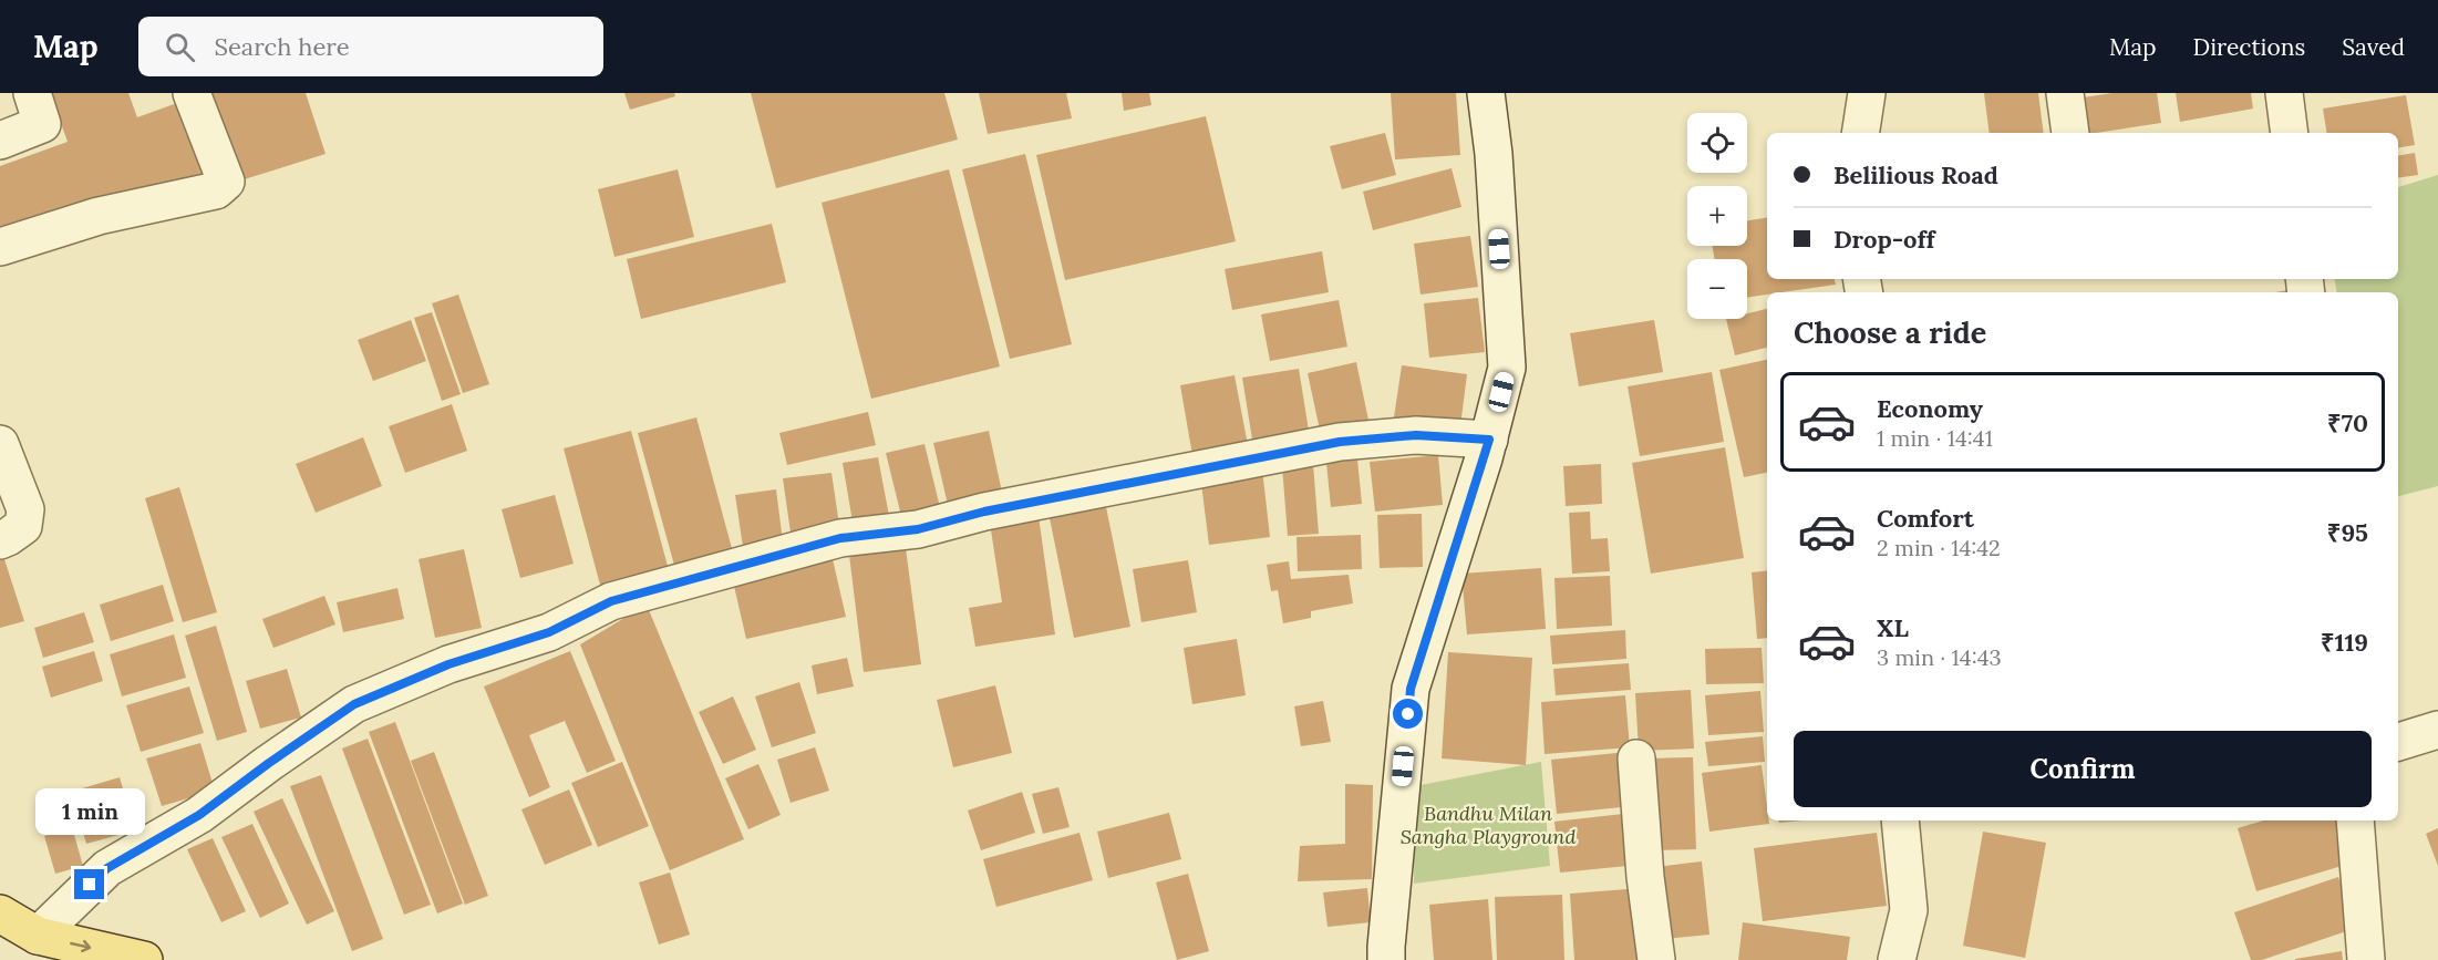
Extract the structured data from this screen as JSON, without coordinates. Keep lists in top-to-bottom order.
{
  "parks": ["Bandhu Milan Sangha Playground"],
  "page": {
    "header": "Map",
    "search": "Search here",
    "nav": ["Map", "Directions", "Saved"],
    "map_buttons": ["+", "−"],
    "banner": ["Belilious Road", "Drop-off"],
    "heading": "Choose a ride",
    "list": [
      {
        "name": "Economy",
        "note": "1 min · 14:41",
        "value": "₹70"
      },
      {
        "name": "Comfort",
        "note": "2 min · 14:42",
        "value": "₹95"
      },
      {
        "name": "XL",
        "note": "3 min · 14:43",
        "value": "₹119"
      }
    ],
    "buttons": "Confirm",
    "bubble": "1 min"
  }
}
